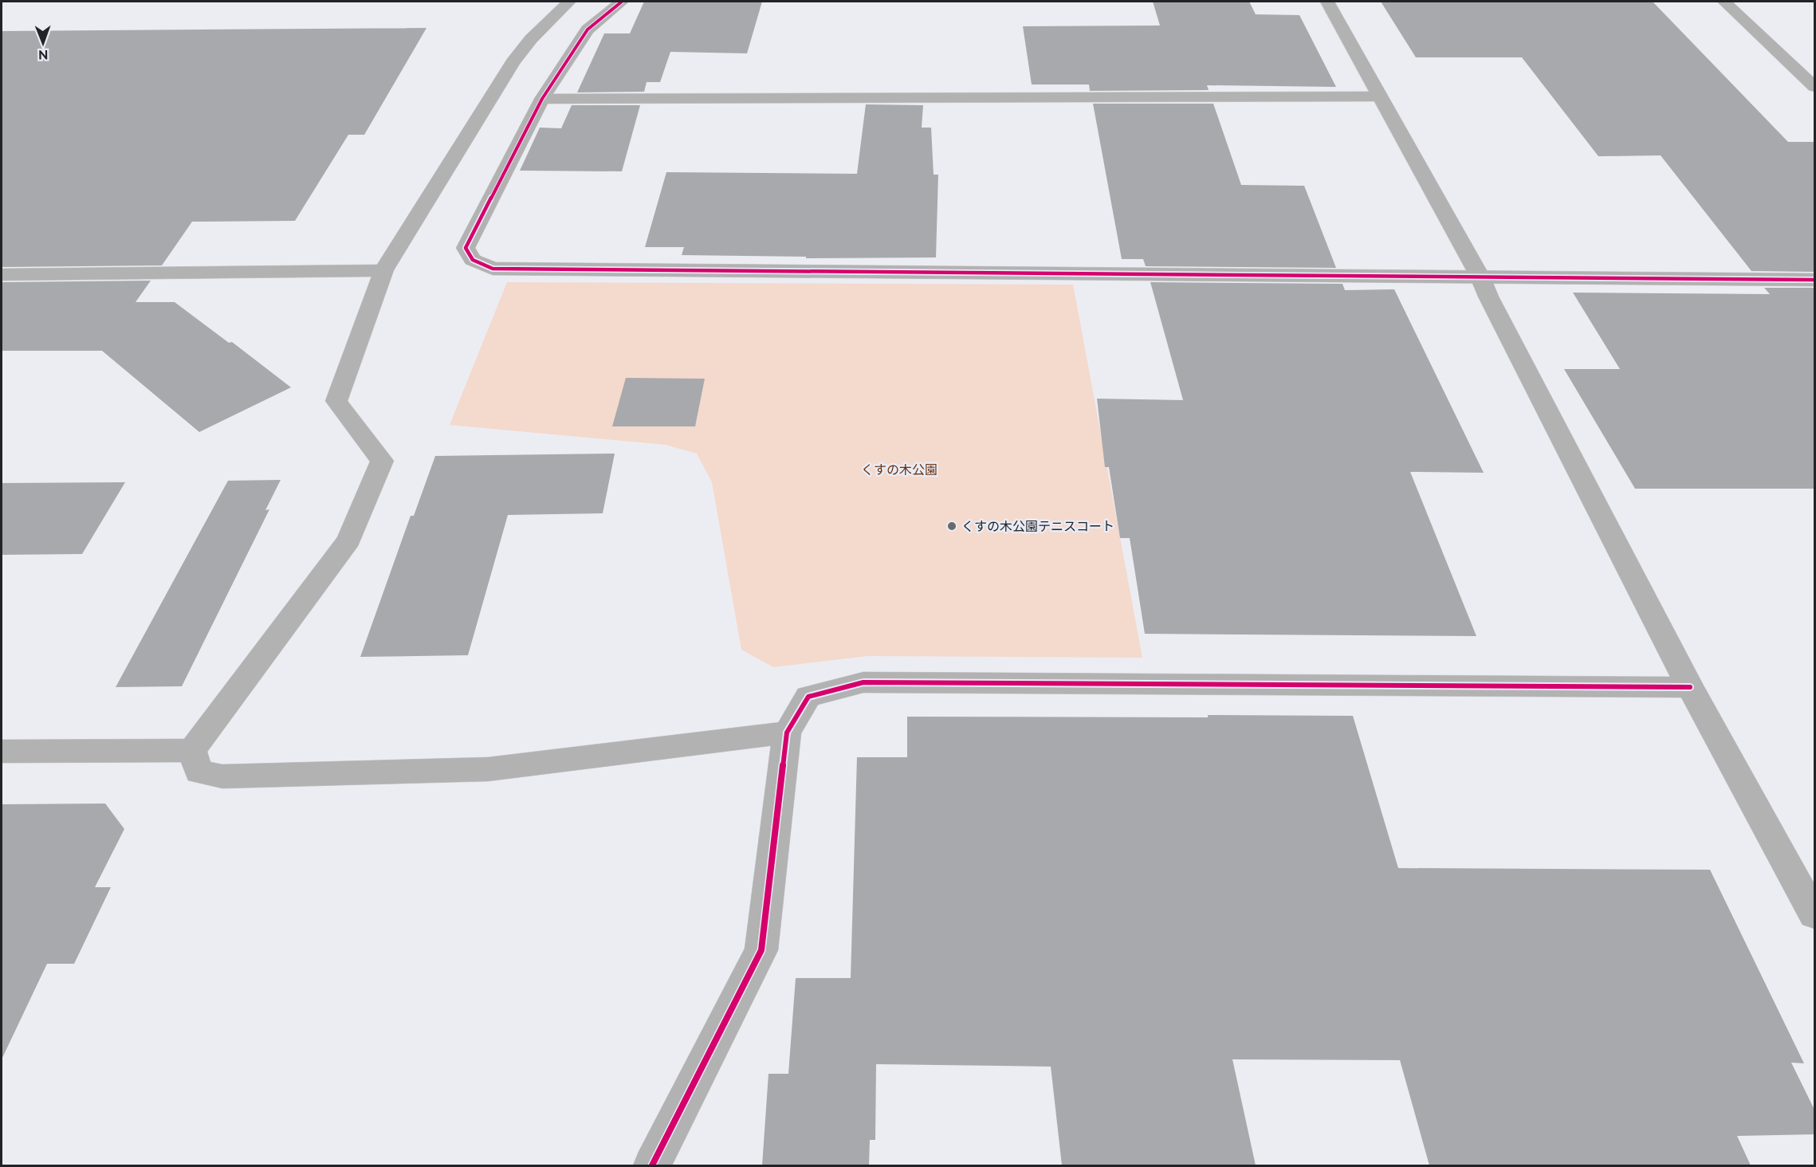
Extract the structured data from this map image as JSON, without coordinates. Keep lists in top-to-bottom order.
{
  "parks": ["くすの木公園"],
  "places": ["くすの木公園テニスコート"],
  "north": "bottom"
}
